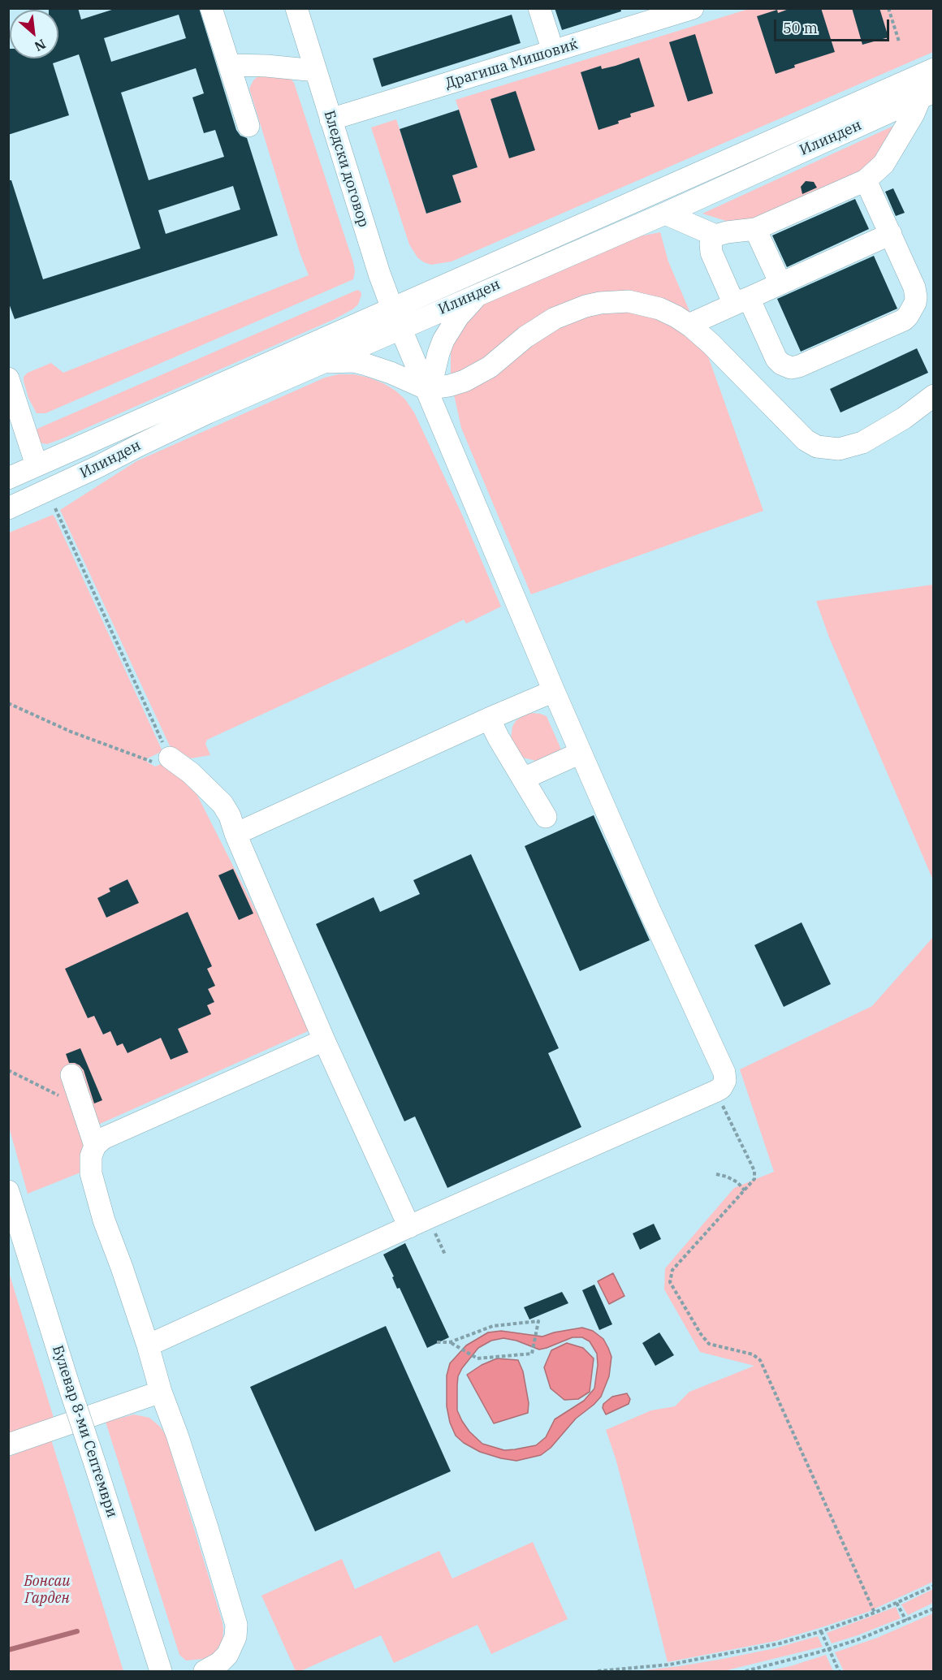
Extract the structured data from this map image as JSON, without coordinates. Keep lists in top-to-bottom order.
{
  "streets": {
    "street": [
      "Драгиша Мишовиќ",
      "Илинден",
      "Бледски договор",
      "Булевар 8-ми Септември"
    ]
  },
  "crossings": [
    ["Драгиша Мишовиќ", "Бледски договор"],
    ["Илинден", "Бледски договор"]
  ],
  "parks": ["Бонсаи Гарден"],
  "scale_bar": "50 m",
  "north": "bottom right"
}
